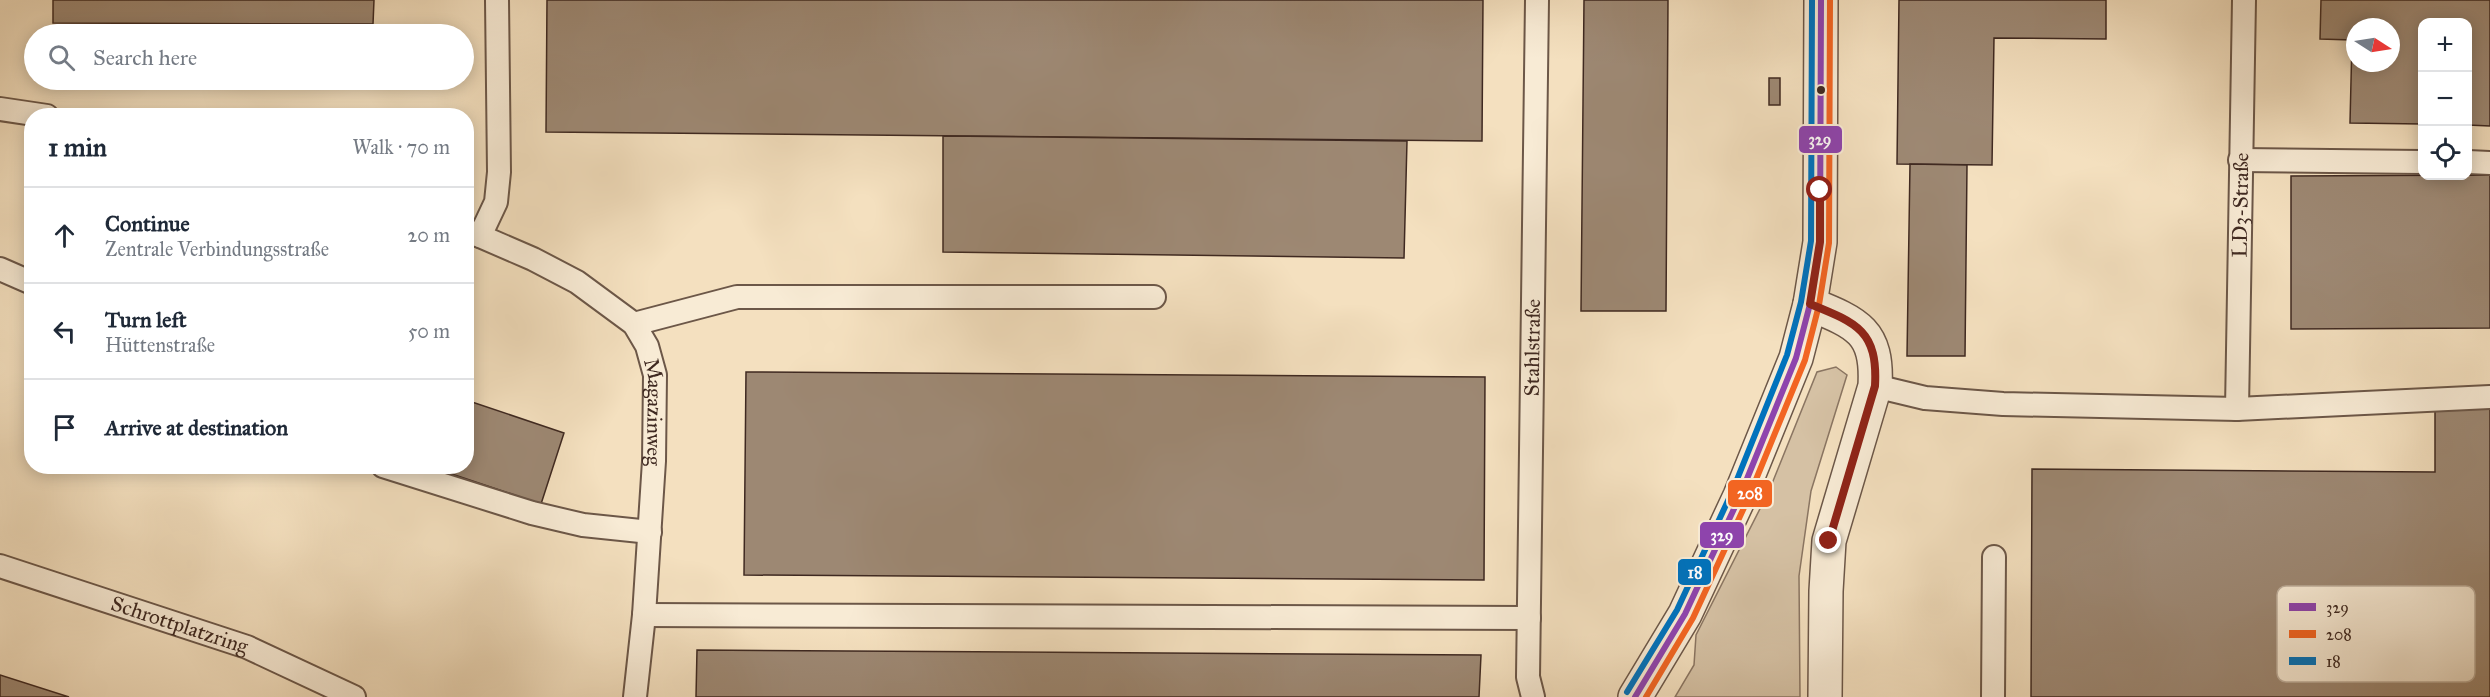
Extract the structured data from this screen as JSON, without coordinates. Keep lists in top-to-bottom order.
{
  "streets": {
    "lane": [
      "LD3-Straße",
      "Stahlstraße",
      "Magazinweg",
      "Schrottplatzring"
    ]
  },
  "lines": ["transit line 329", "transit line 208", "transit line 18"],
  "legend": ["329", "208", "18"],
  "north": "right",
  "page": {
    "map_buttons": ["+", "−"],
    "search": "Search here",
    "heading": ["1 min", "Walk · 70 m"],
    "list": [
      ["Continue", "Zentrale Verbindungsstraße", "20 m"],
      ["Turn left", "Hüttenstraße", "50 m"],
      "Arrive at destination"
    ]
  }
}
